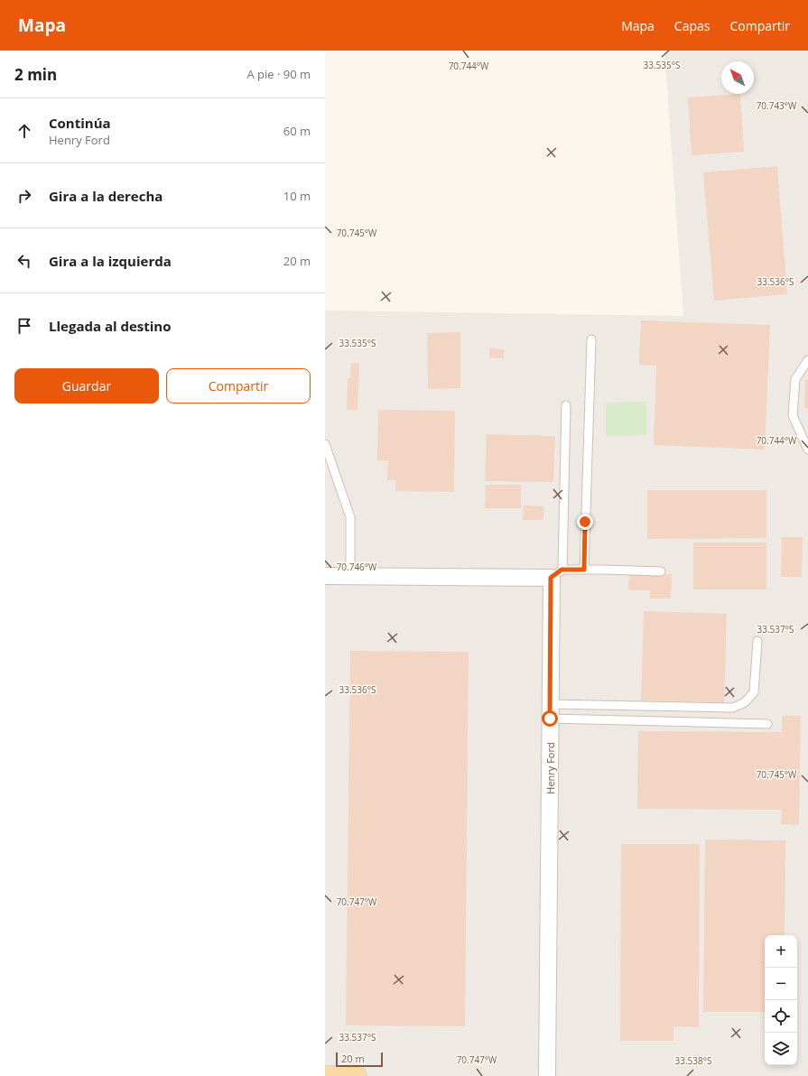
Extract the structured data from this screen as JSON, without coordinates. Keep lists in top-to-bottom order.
{
  "streets": {
    "street": ["Henry Ford"]
  },
  "scale_bar": "20 m",
  "north": "top left",
  "page": {
    "header": "Mapa",
    "nav": ["Mapa", "Capas", "Compartir"],
    "heading": ["2 min", "A pie · 90 m"],
    "list": [
      ["Continúa", "Henry Ford", "60 m"],
      ["Gira a la derecha", "10 m"],
      ["Gira a la izquierda", "20 m"],
      "Llegada al destino"
    ],
    "buttons": ["Guardar", "Compartir"],
    "map_buttons": ["+", "−"],
    "scale": "20 m"
  },
  "coordinates": [
    "33.535°S",
    "70.744°W",
    "70.743°W",
    "70.745°W",
    "33.536°S",
    "70.746°W",
    "33.537°S",
    "70.747°W",
    "33.538°S"
  ]
}
